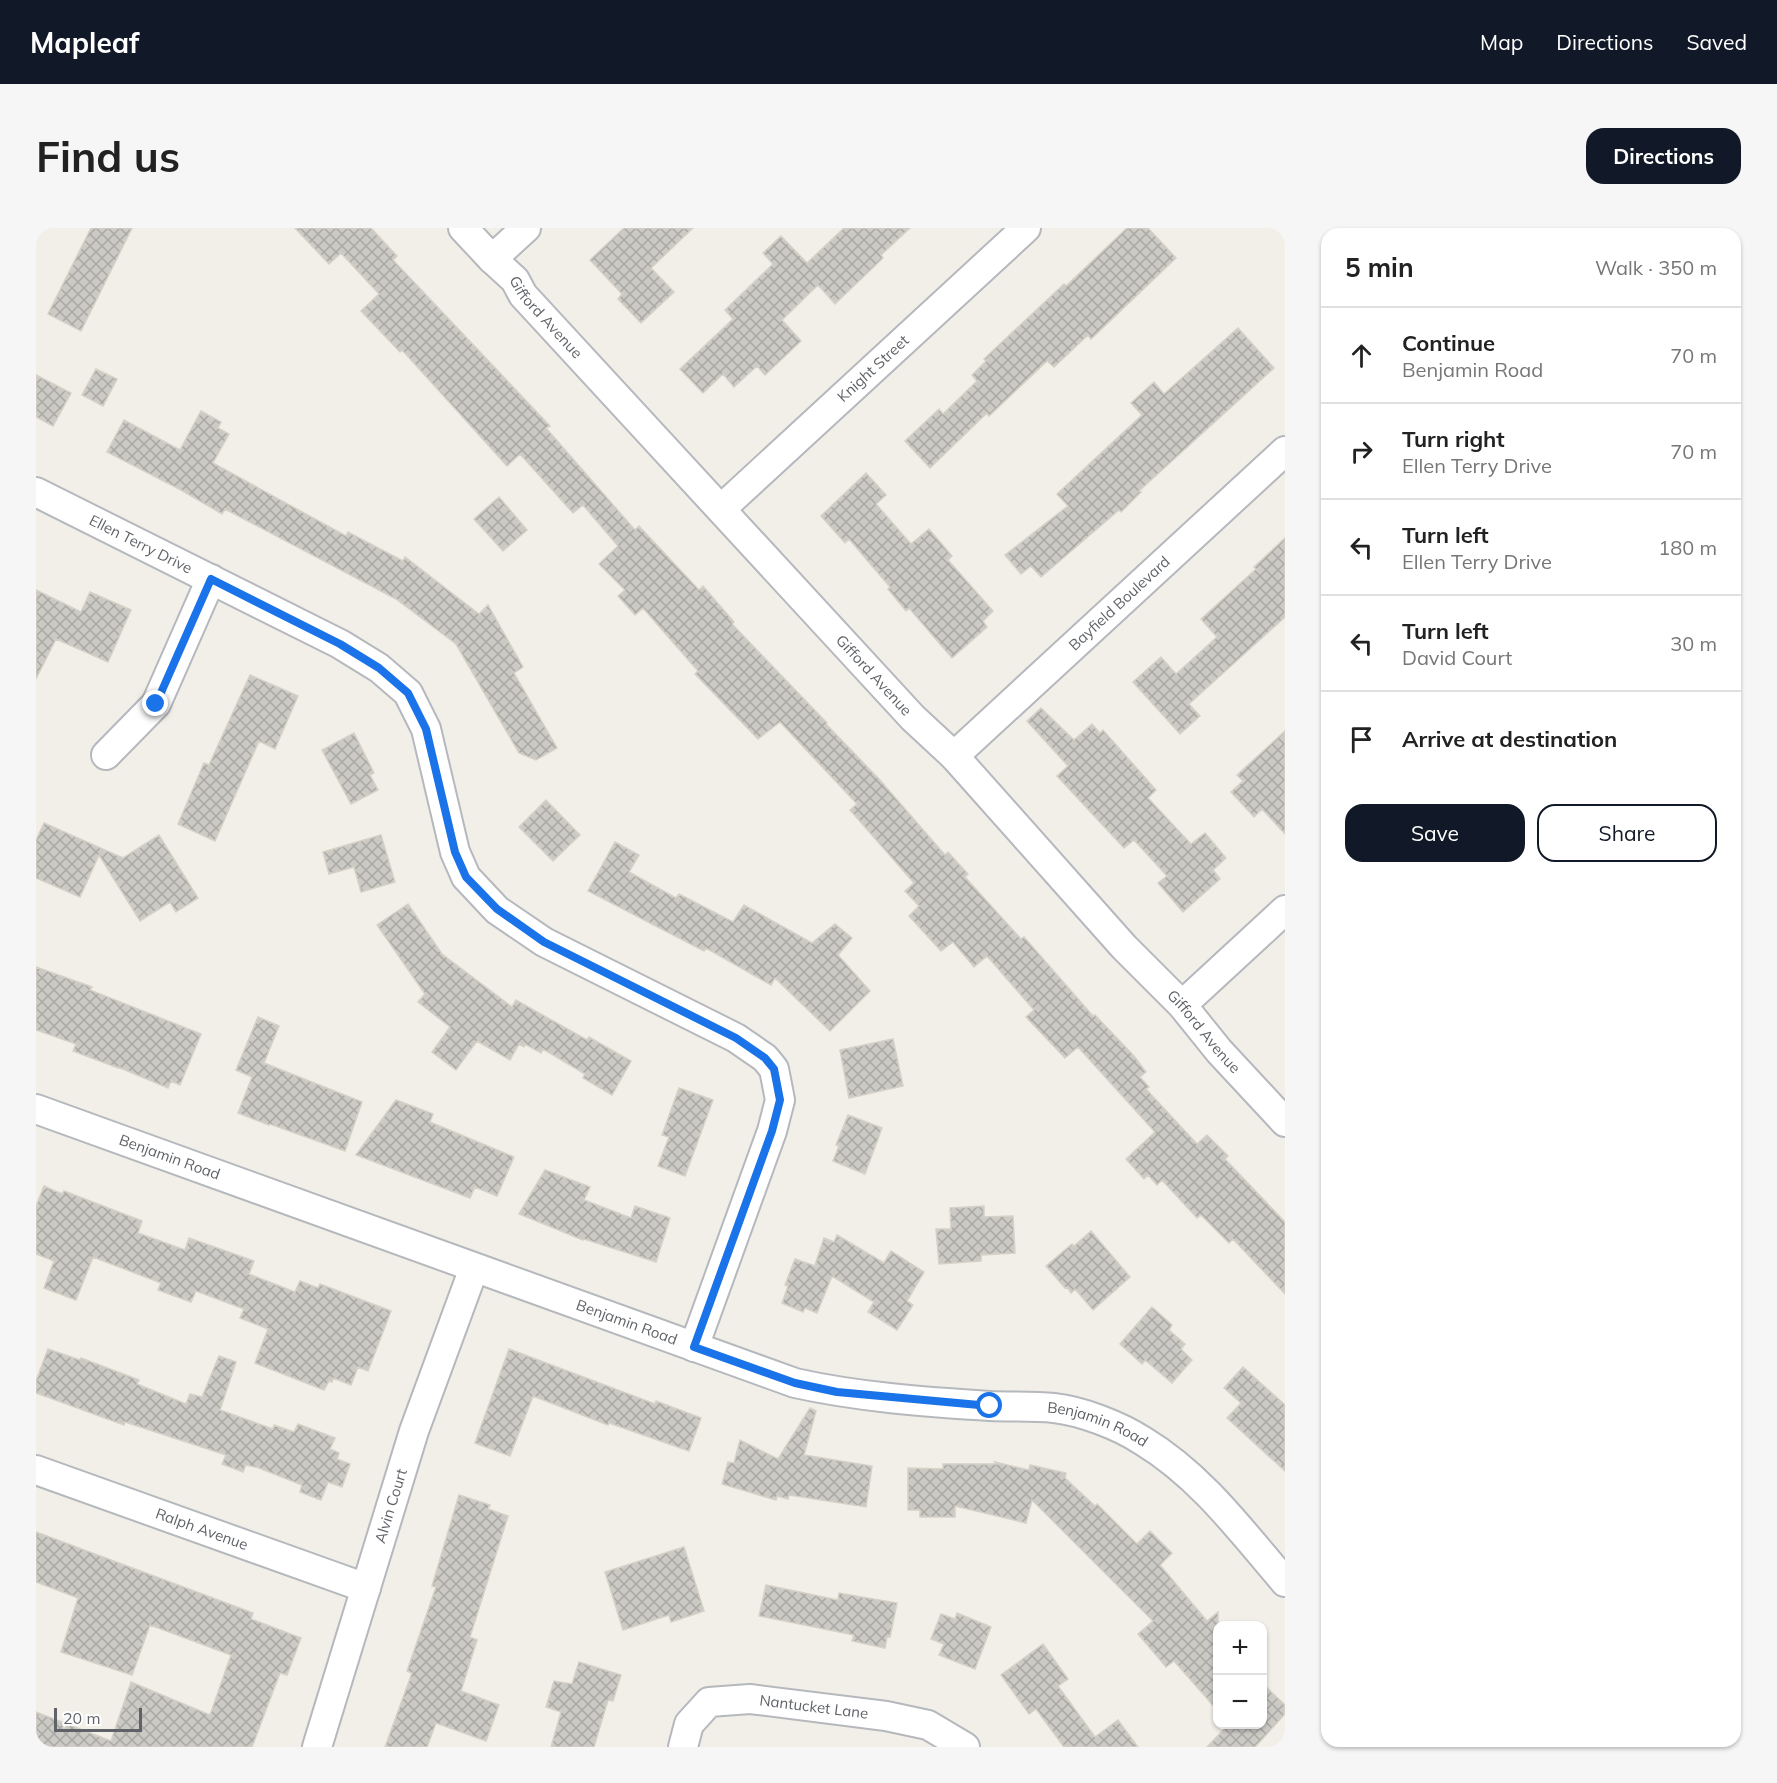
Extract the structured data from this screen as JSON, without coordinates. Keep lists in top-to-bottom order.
{
  "streets": {
    "street": [
      "Gifford Avenue",
      "Knight Street",
      "Ellen Terry Drive",
      "Bayfield Boulevard",
      "Benjamin Road",
      "Alvin Court",
      "Ralph Avenue",
      "Nantucket Lane"
    ]
  },
  "crossings": [
    ["Gifford Avenue", "Knight Street"],
    ["Gifford Avenue", "Bayfield Boulevard"],
    ["Ellen Terry Drive", "Benjamin Road"],
    ["Benjamin Road", "Alvin Court"],
    ["Alvin Court", "Ralph Avenue"]
  ],
  "scale_bar": "20 m",
  "page": {
    "header": "Mapleaf",
    "nav": ["Map", "Directions", "Saved"],
    "buttons": [
      "Directions",
      ["Save", "Share"]
    ],
    "title": "Find us",
    "heading": ["5 min", "Walk · 350 m"],
    "list": [
      ["Continue", "Benjamin Road", "70 m"],
      ["Turn right", "Ellen Terry Drive", "70 m"],
      ["Turn left", "Ellen Terry Drive", "180 m"],
      ["Turn left", "David Court", "30 m"],
      "Arrive at destination"
    ],
    "map_buttons": ["+", "−"],
    "scale": "20 m"
  }
}
